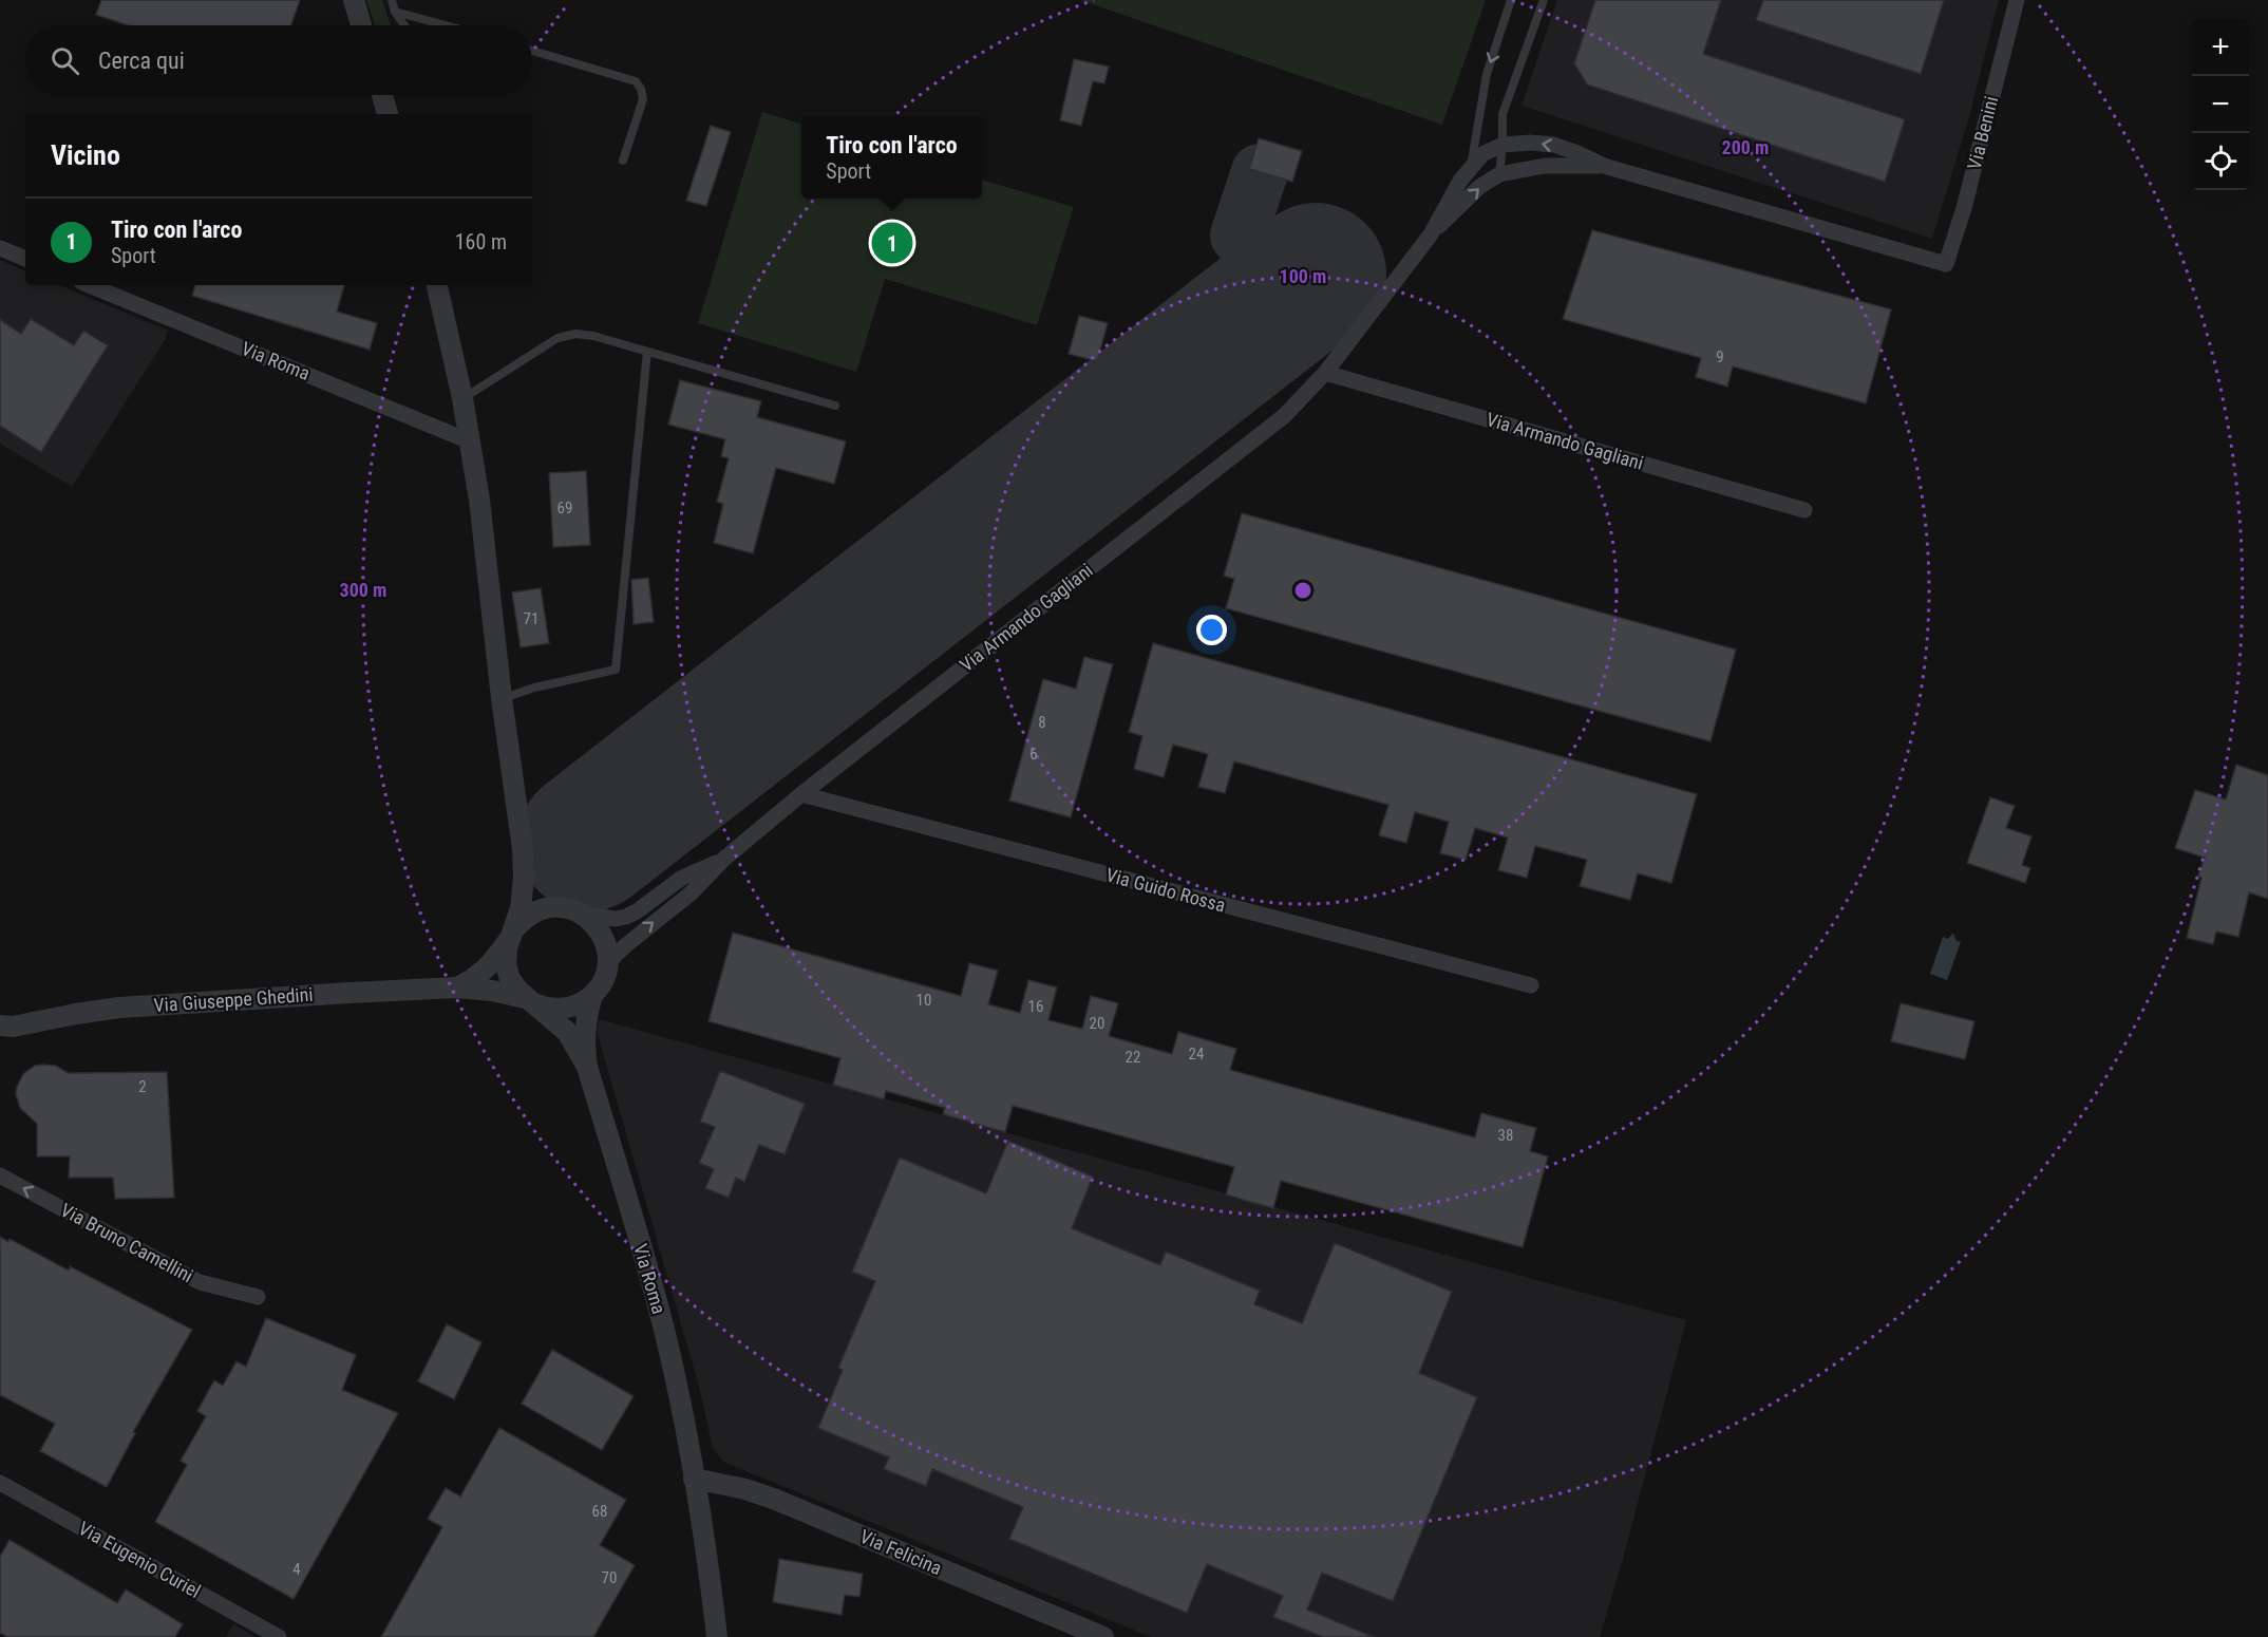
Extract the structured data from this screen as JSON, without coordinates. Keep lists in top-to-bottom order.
{
  "streets": {
    "street": [
      "Via Benini",
      "Via Roma",
      "Via Armando Gagliani",
      "Via Guido Rossa",
      "Via Giuseppe Ghedini",
      "Via Bruno Camellini",
      "Via Felicina",
      "Via Eugenio Curiel"
    ]
  },
  "crossings": [
    ["Via Benini", "Via Armando Gagliani"],
    ["Via Roma", "Via Armando Gagliani"],
    ["Via Roma", "Via Giuseppe Ghedini"],
    ["Via Roma", "Via Felicina"],
    ["Via Armando Gagliani", "Via Guido Rossa"],
    ["Via Armando Gagliani", "Via Giuseppe Ghedini"]
  ],
  "one_way": ["Via Bruno Camellini"],
  "house_numbers": [
    "9",
    "69",
    "71",
    "8",
    "6",
    "10",
    "16",
    "20",
    "24",
    "22",
    "2",
    "38",
    "68",
    "4",
    "70"
  ],
  "page": {
    "map_buttons": ["+", "−"],
    "search": "Cerca qui",
    "heading": "Vicino",
    "popup": ["Tiro con l'arco", "Sport"],
    "list": [
      {
        "mark": "1",
        "name": "Tiro con l'arco",
        "note": "Sport",
        "value": "160 m"
      }
    ],
    "pins": "1"
  },
  "rings": ["200 m", "100 m", "300 m"]
}
